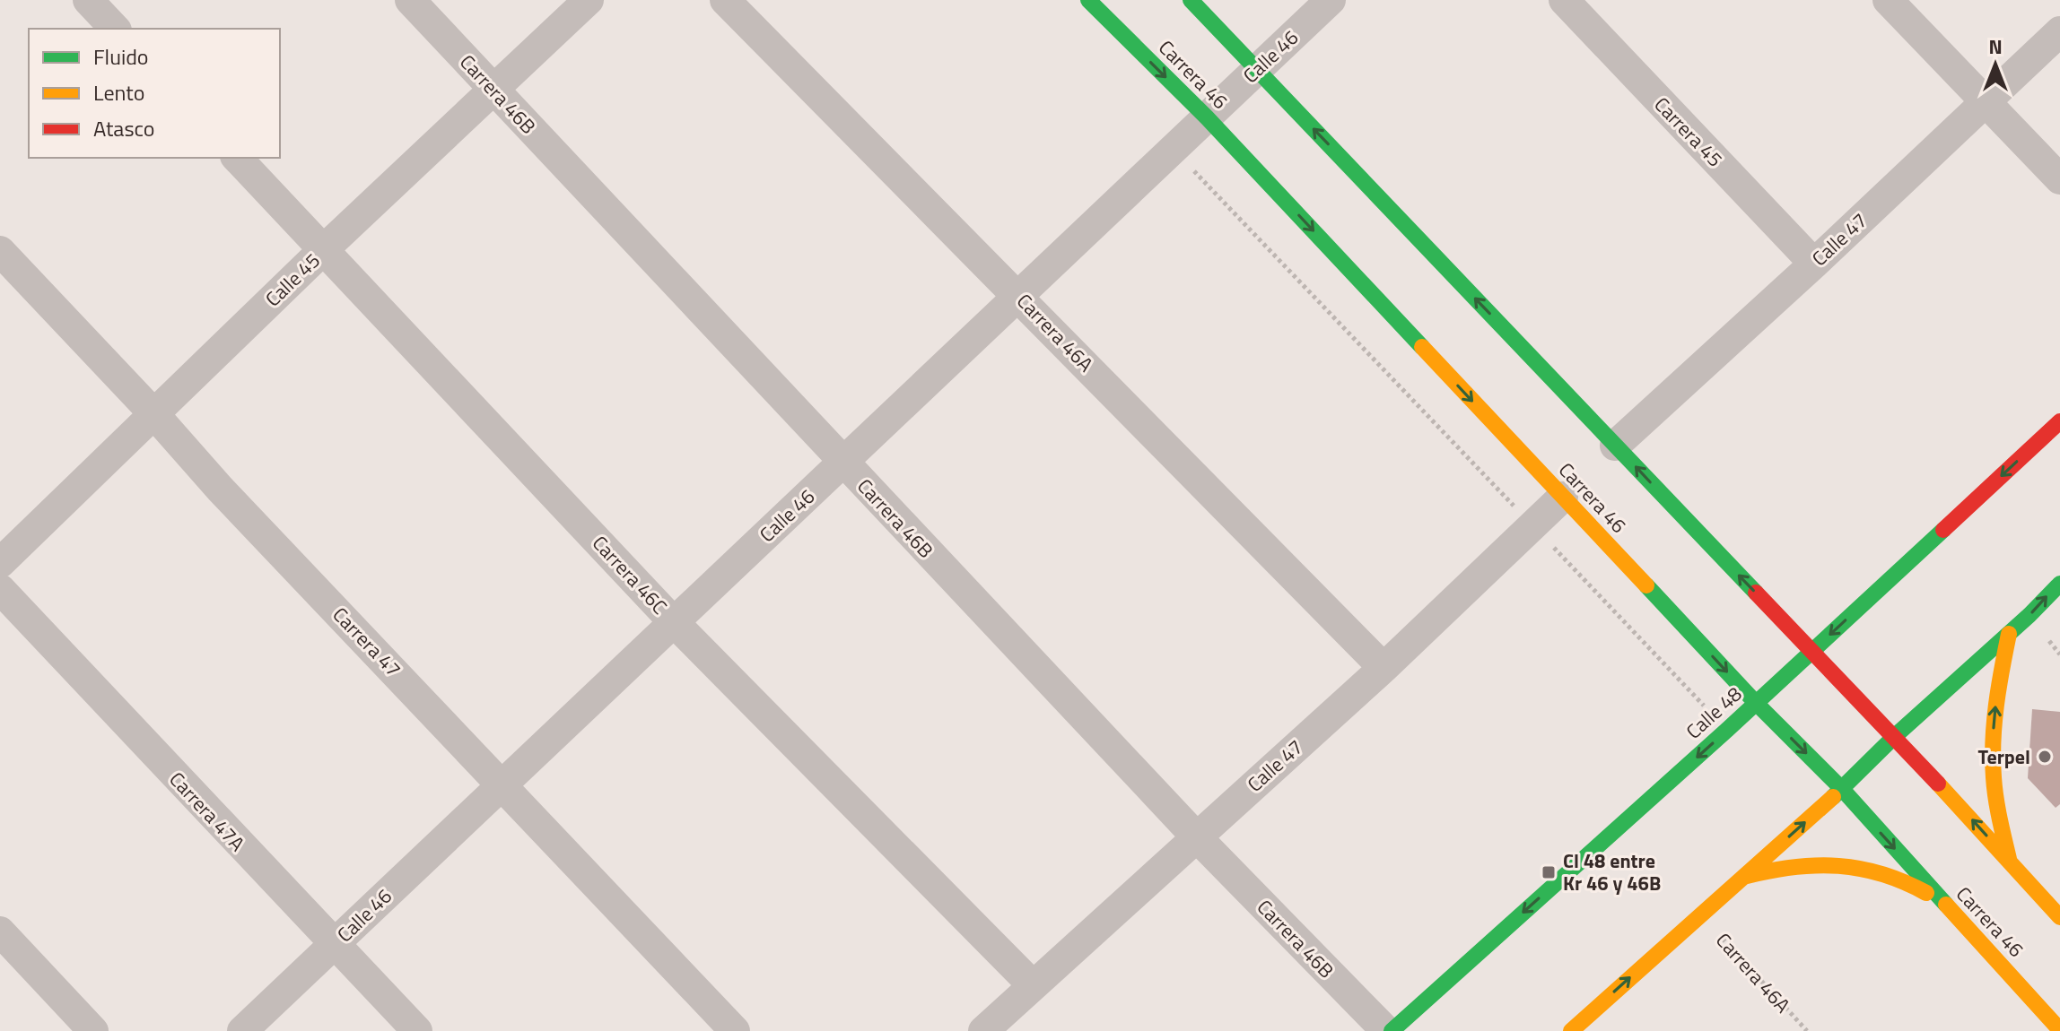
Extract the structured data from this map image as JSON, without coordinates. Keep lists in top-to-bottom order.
{
  "streets": {
    "main road": ["Carrera 46", "Calle 48"],
    "street": [
      "Calle 46",
      "Carrera 46B",
      "Carrera 45",
      "Calle 47",
      "Calle 45",
      "Carrera 46A",
      "Carrera 46C",
      "Carrera 47",
      "Carrera 47A"
    ]
  },
  "crossings": [
    ["Calle 46", "Carrera 46"],
    ["Calle 46", "Carrera 46B"],
    ["Calle 46", "Carrera 46A"],
    ["Calle 46", "Carrera 46C"],
    ["Calle 46", "Carrera 47"],
    ["Calle 46", "Carrera 47A"],
    ["Carrera 46", "Calle 47"],
    ["Carrera 46", "Calle 48"],
    ["Carrera 46B", "Calle 47"],
    ["Carrera 46B", "Calle 45"],
    ["Carrera 45", "Calle 47"],
    ["Calle 47", "Carrera 46A"],
    ["Calle 47", "Carrera 46C"],
    ["Calle 45", "Carrera 46C"],
    ["Calle 45", "Carrera 47"]
  ],
  "places": {
    "other": ["Terpel"],
    "transit": ["Cl 48 entre Kr 46 y 46B"]
  },
  "legend": ["Fluido", "Lento", "Atasco"],
  "north": "top"
}
